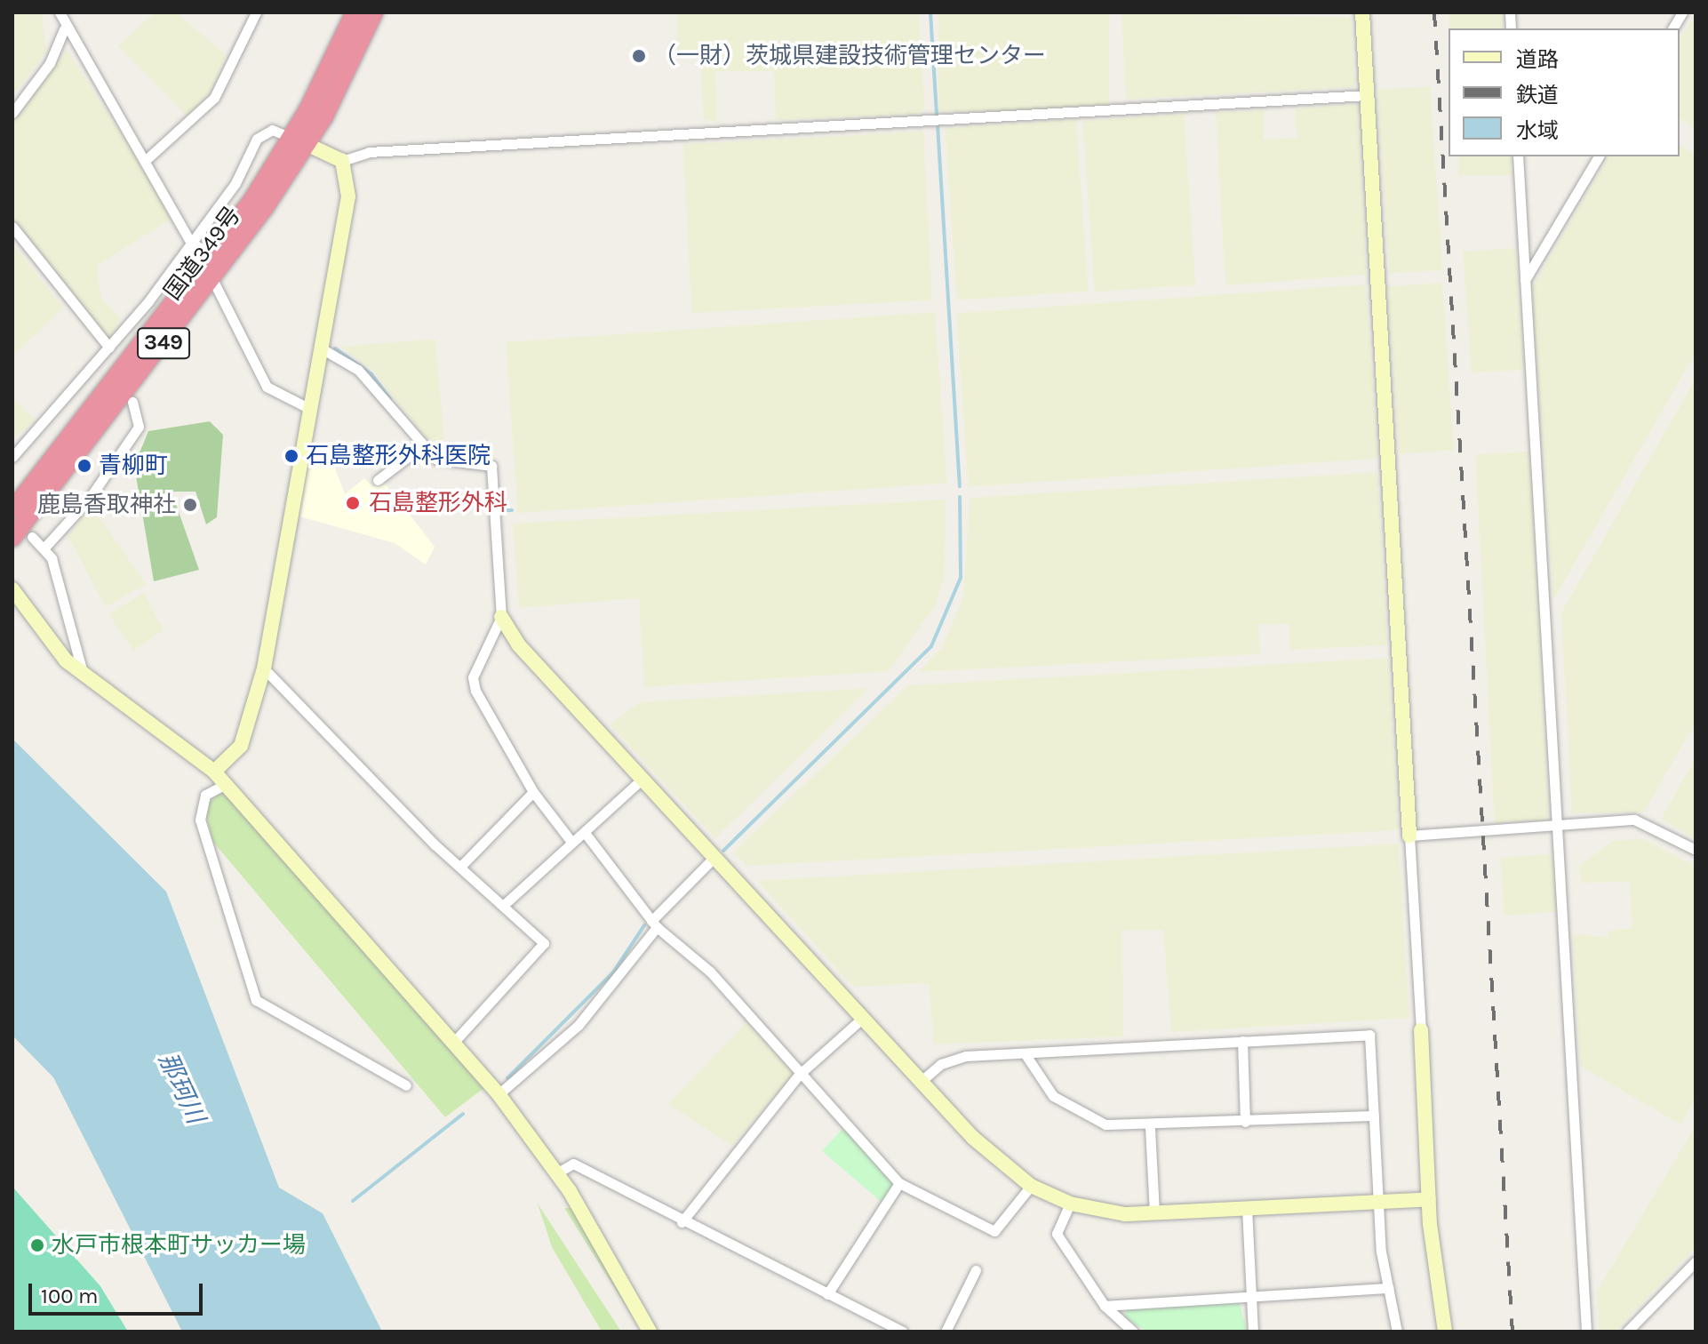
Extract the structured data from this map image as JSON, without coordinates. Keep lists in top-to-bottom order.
{
  "streets": {
    "highway": ["国道349号", "349"]
  },
  "water": ["那珂川"],
  "places": [
    "（一財）茨城県建設技術管理センター",
    "石島整形外科医院",
    "青柳町",
    "石島整形外科",
    "鹿島香取神社",
    "水戸市根本町サッカー場"
  ],
  "legend": ["道路", "鉄道", "水域"],
  "scale_bar": "100 m"
}
